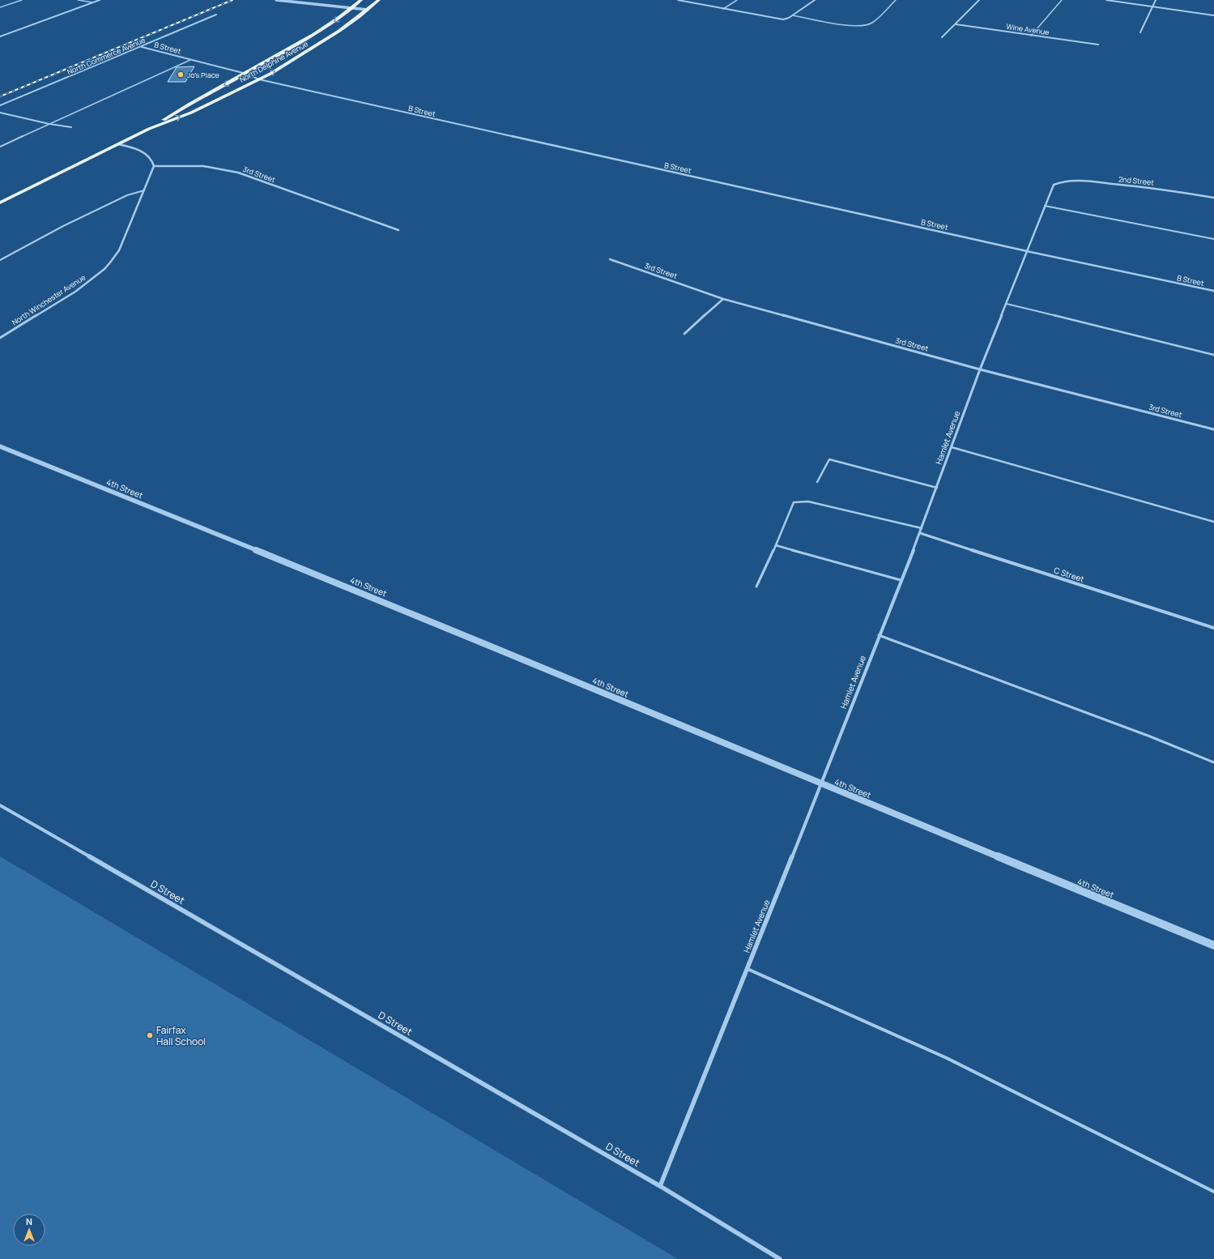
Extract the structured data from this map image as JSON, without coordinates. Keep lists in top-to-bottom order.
{
  "streets": {
    "main road": ["North Delphine Avenue"],
    "street": [
      "Wine Avenue",
      "B Street",
      "North Commerce Avenue",
      "3rd Street",
      "2nd Street",
      "North Winchester Avenue",
      "Hamlet Avenue",
      "4th Street",
      "C Street",
      "D Street"
    ]
  },
  "crossings": [
    ["B Street", "North Commerce Avenue"],
    ["B Street", "North Delphine Avenue"],
    ["B Street", "Hamlet Avenue"],
    ["3rd Street", "North Winchester Avenue"],
    ["3rd Street", "Hamlet Avenue"],
    ["2nd Street", "Hamlet Avenue"],
    ["Hamlet Avenue", "4th Street"],
    ["Hamlet Avenue", "C Street"],
    ["Hamlet Avenue", "D Street"]
  ],
  "places": ["Jo's Place", "Fairfax Hall School"],
  "north": "top"
}
